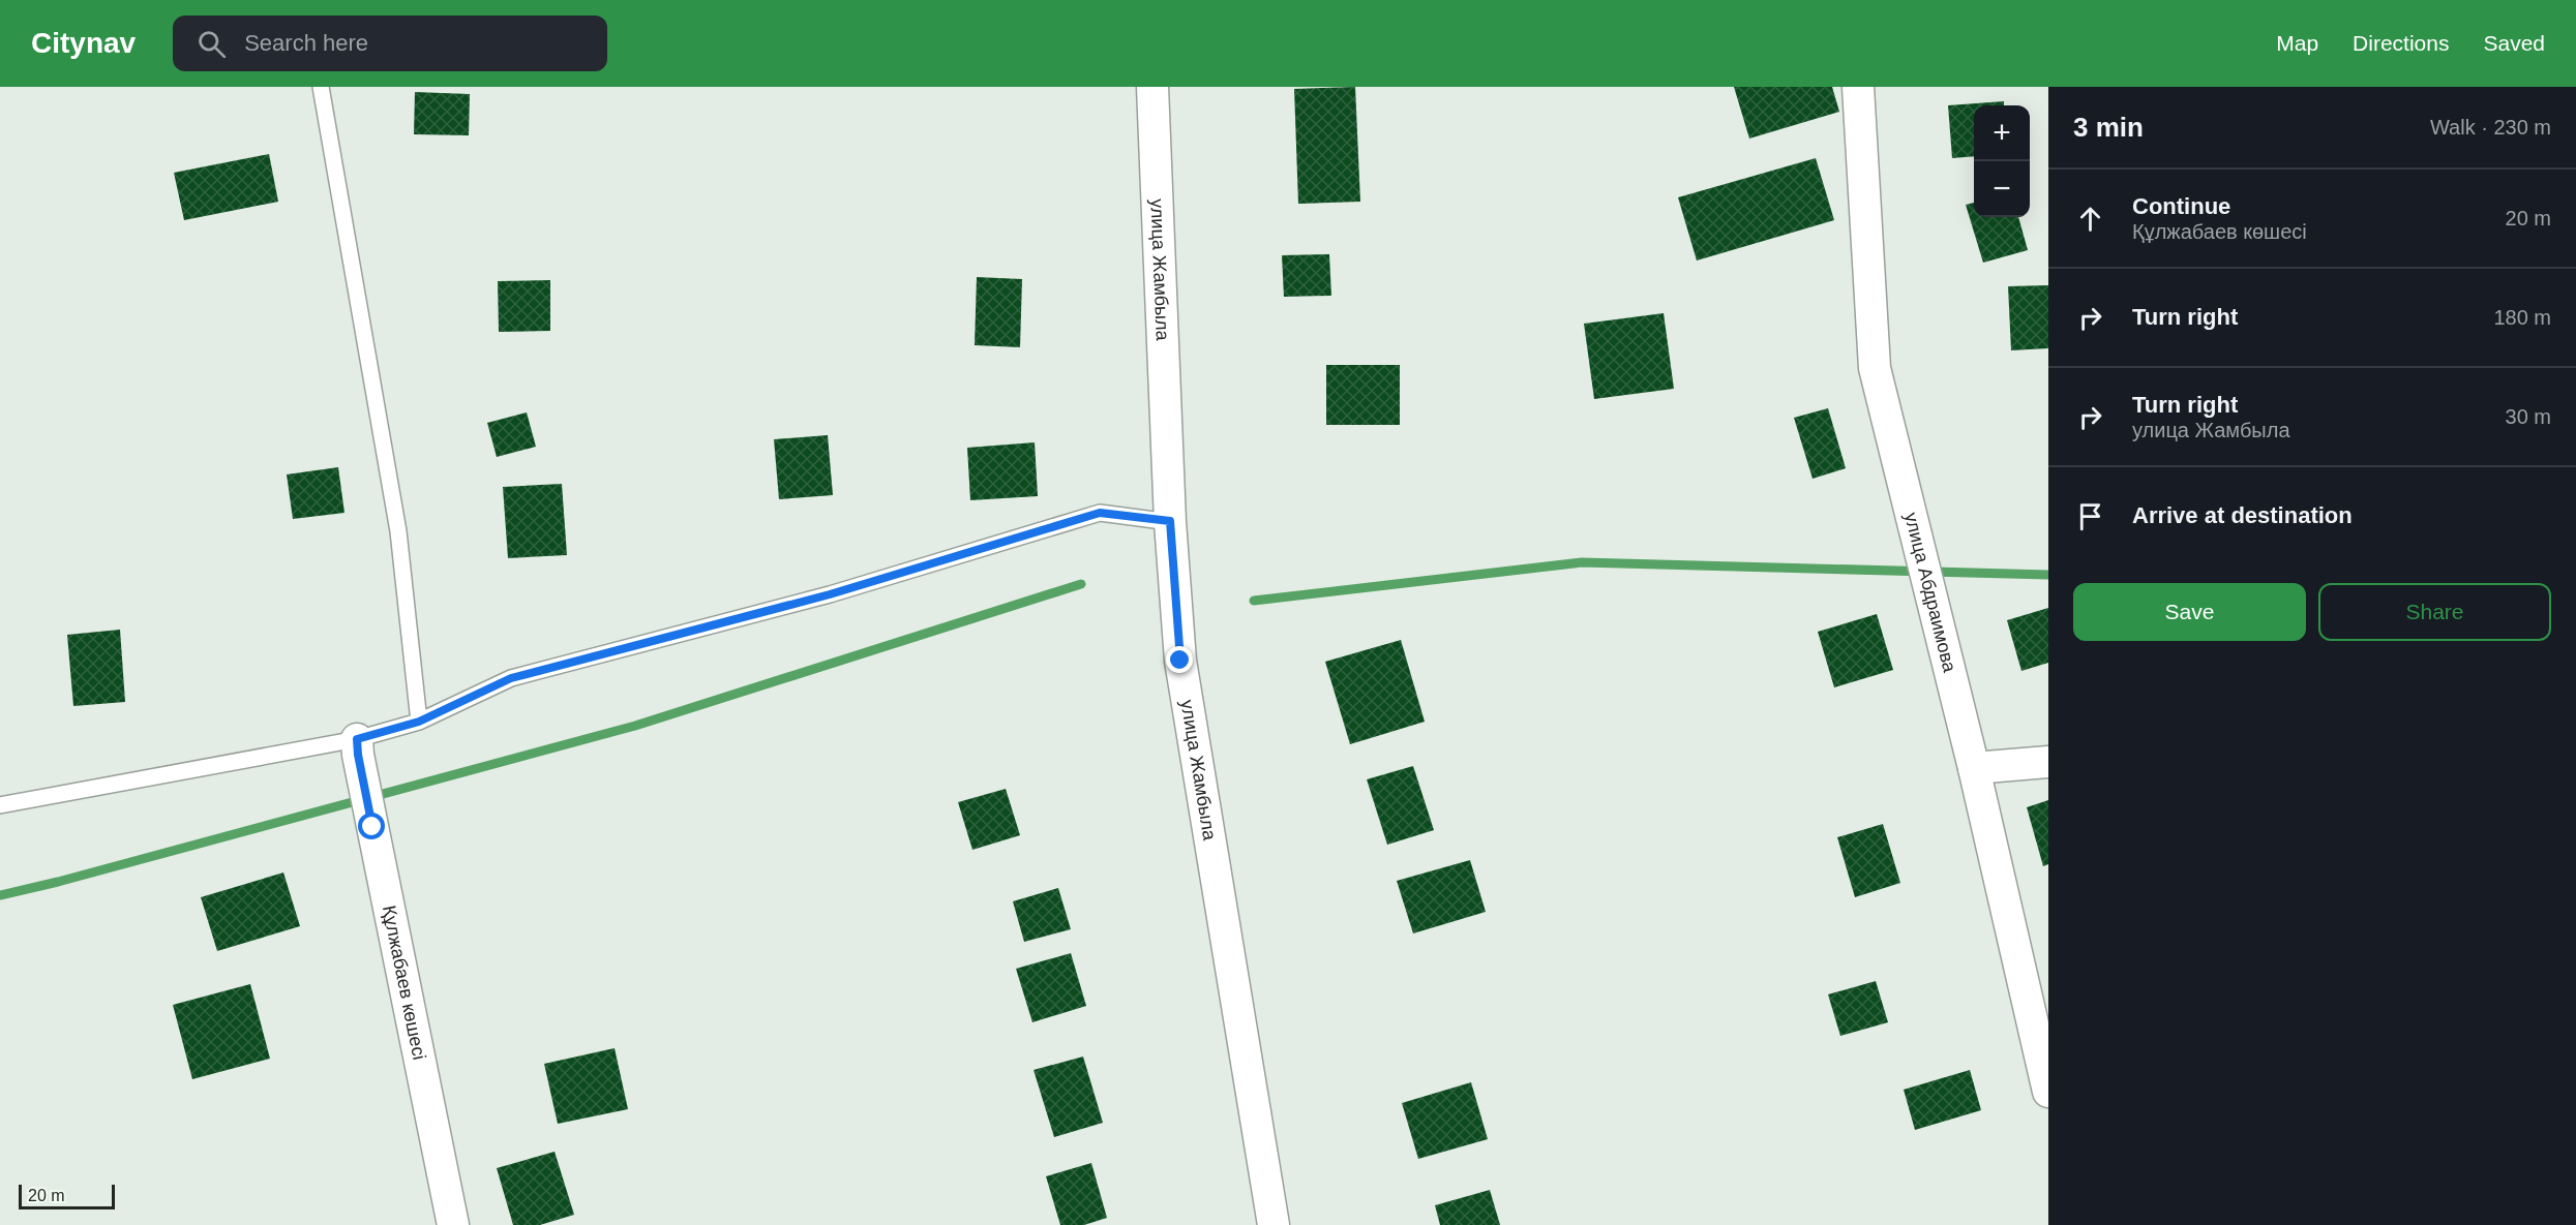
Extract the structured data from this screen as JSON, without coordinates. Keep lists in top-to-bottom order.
{
  "streets": {
    "street": ["улица Жамбыла", "улица Абдраимова", "Құлжабаев көшесі"]
  },
  "scale_bar": "20 m",
  "page": {
    "header": "Citynav",
    "search": "Search here",
    "nav": ["Map", "Directions", "Saved"],
    "heading": ["3 min", "Walk · 230 m"],
    "map_buttons": ["+", "−"],
    "list": [
      ["Continue", "Құлжабаев көшесі", "20 m"],
      ["Turn right", "180 m"],
      ["Turn right", "улица Жамбыла", "30 m"],
      "Arrive at destination"
    ],
    "buttons": ["Save", "Share"],
    "scale": "20 m"
  }
}
